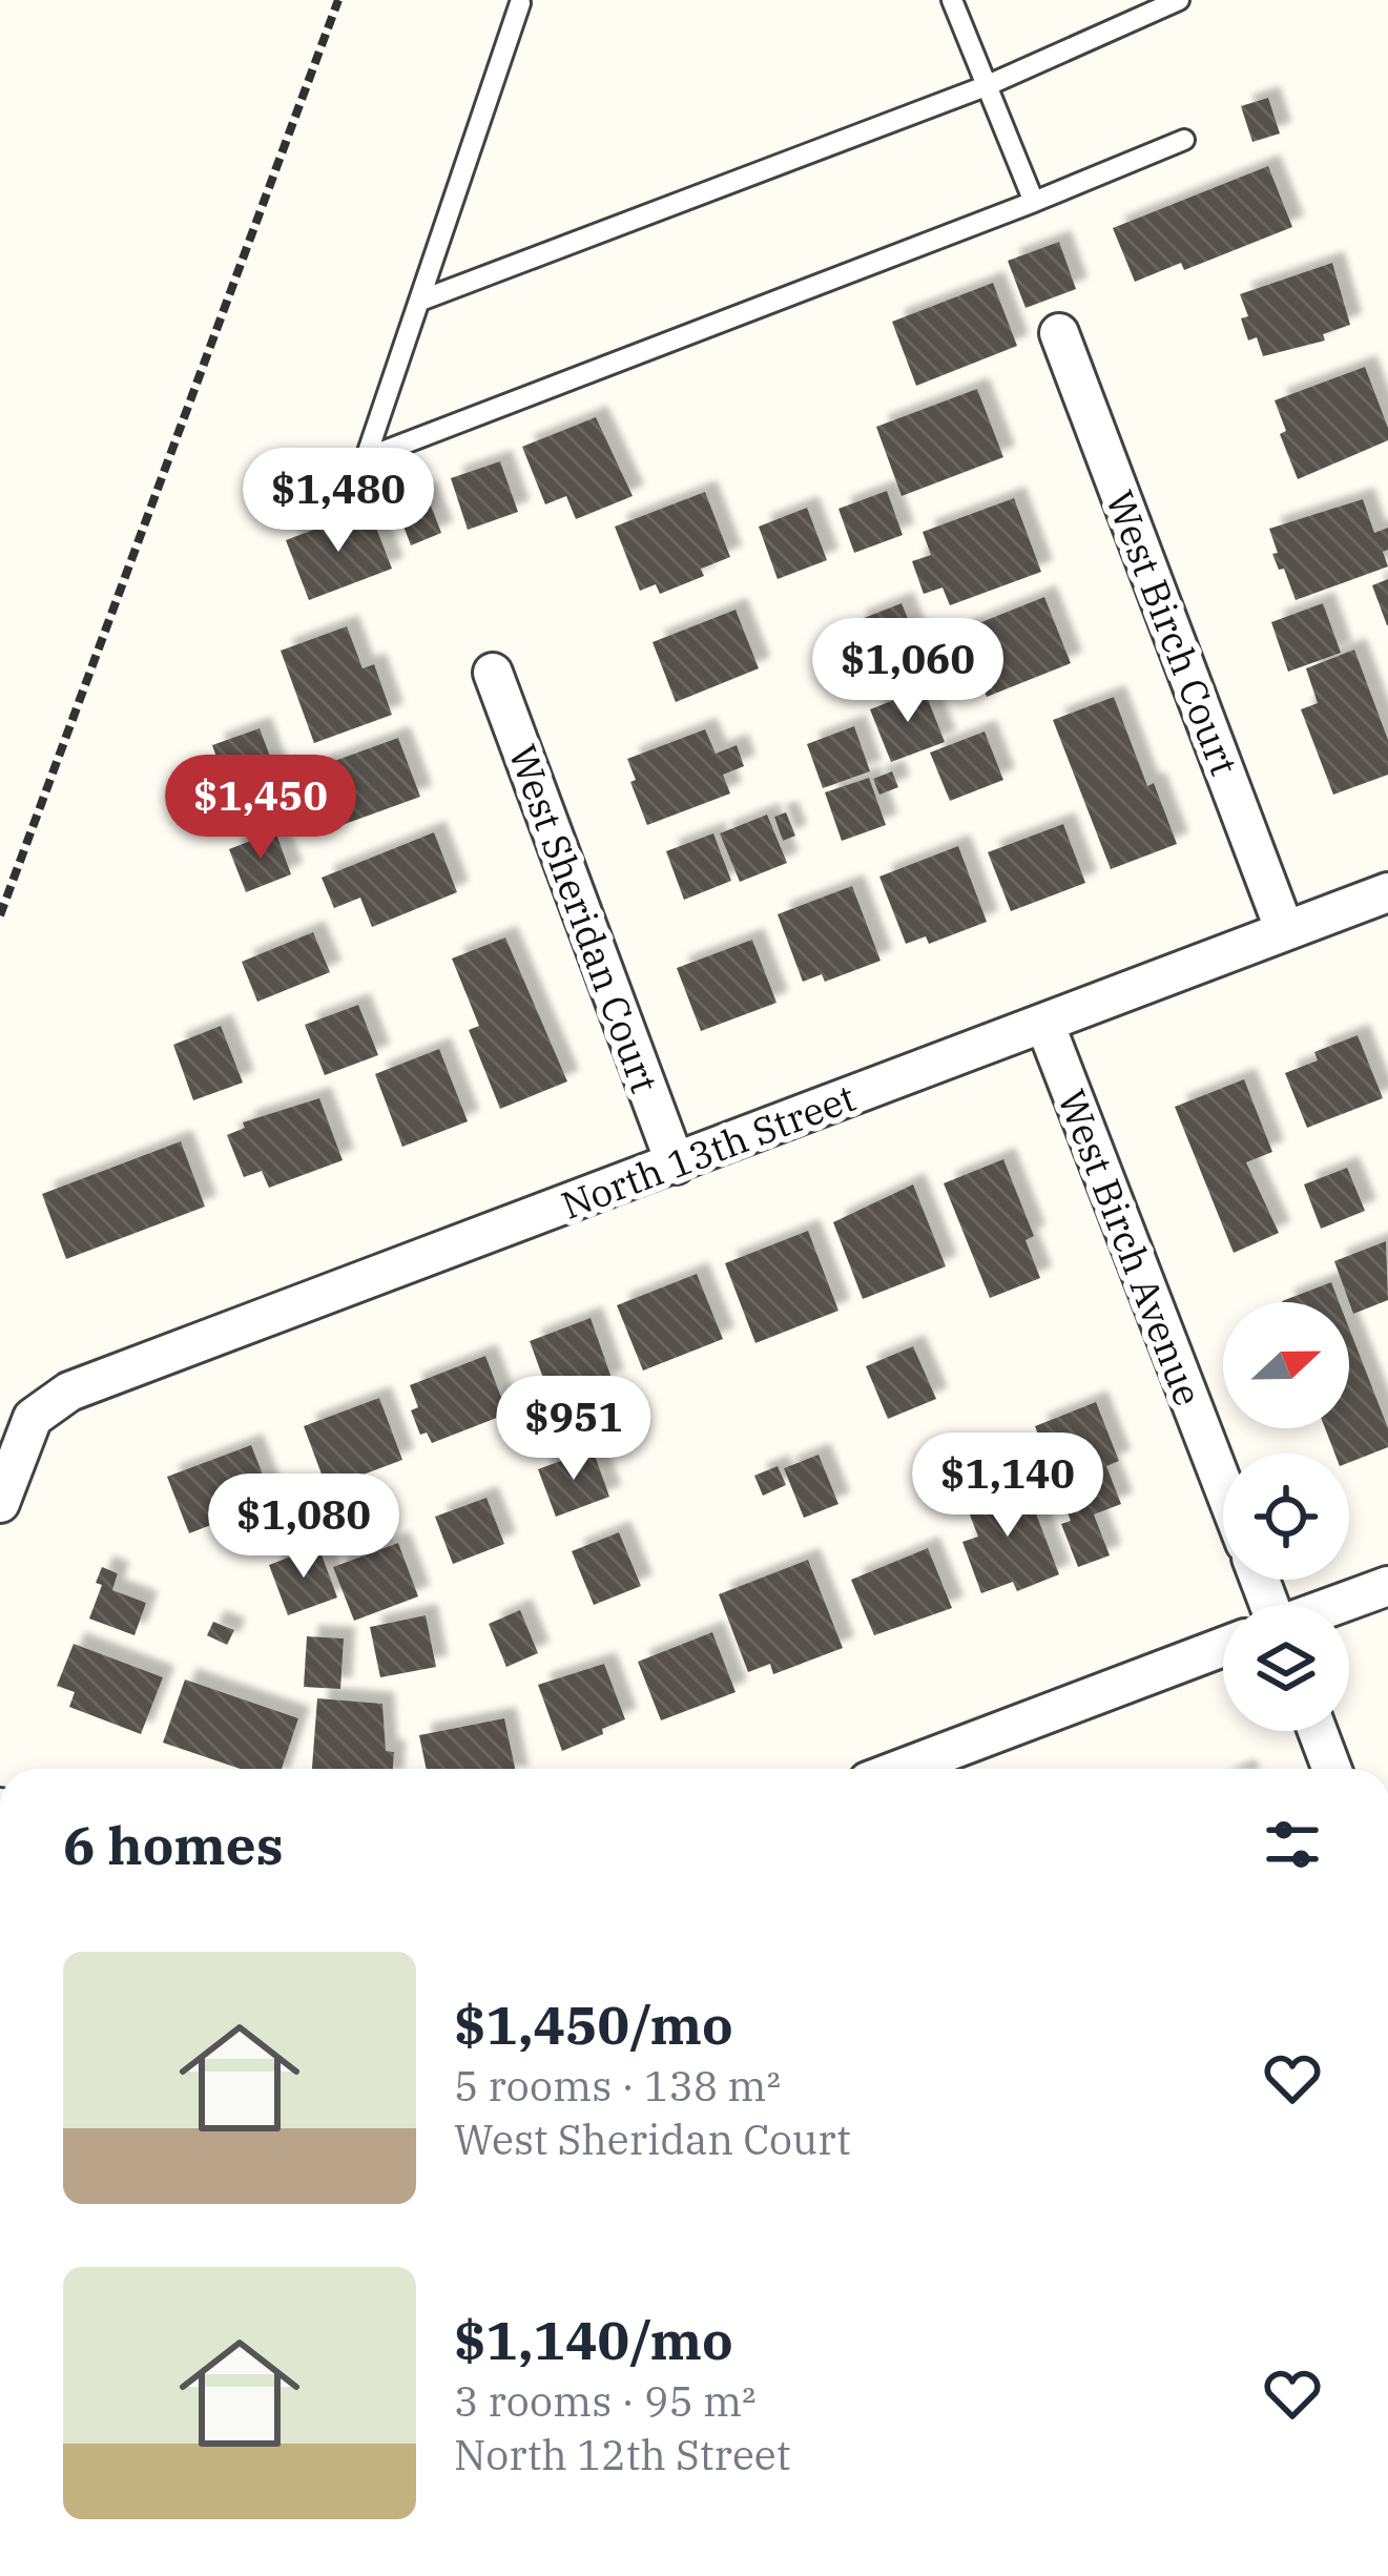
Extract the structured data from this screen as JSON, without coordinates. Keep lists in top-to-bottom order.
{
  "streets": {
    "street": [
      "West Birch Court",
      "West Sheridan Court",
      "North 13th Street",
      "West Birch Avenue"
    ]
  },
  "crossings": [
    ["West Birch Court", "North 13th Street"],
    ["West Sheridan Court", "North 13th Street"],
    ["North 13th Street", "West Birch Avenue"]
  ],
  "north": "right",
  "page": {
    "price": [
      "$1,480",
      "$1,060",
      "$1,450",
      "$951",
      "$1,140",
      "$1,080"
    ],
    "heading": "6 homes",
    "list": [
      {
        "name": "$1,450/mo",
        "note": "5 rooms · 138 m² · West Sheridan Court"
      },
      {
        "name": "$1,140/mo",
        "note": "3 rooms · 95 m² · North 12th Street"
      }
    ]
  }
}
